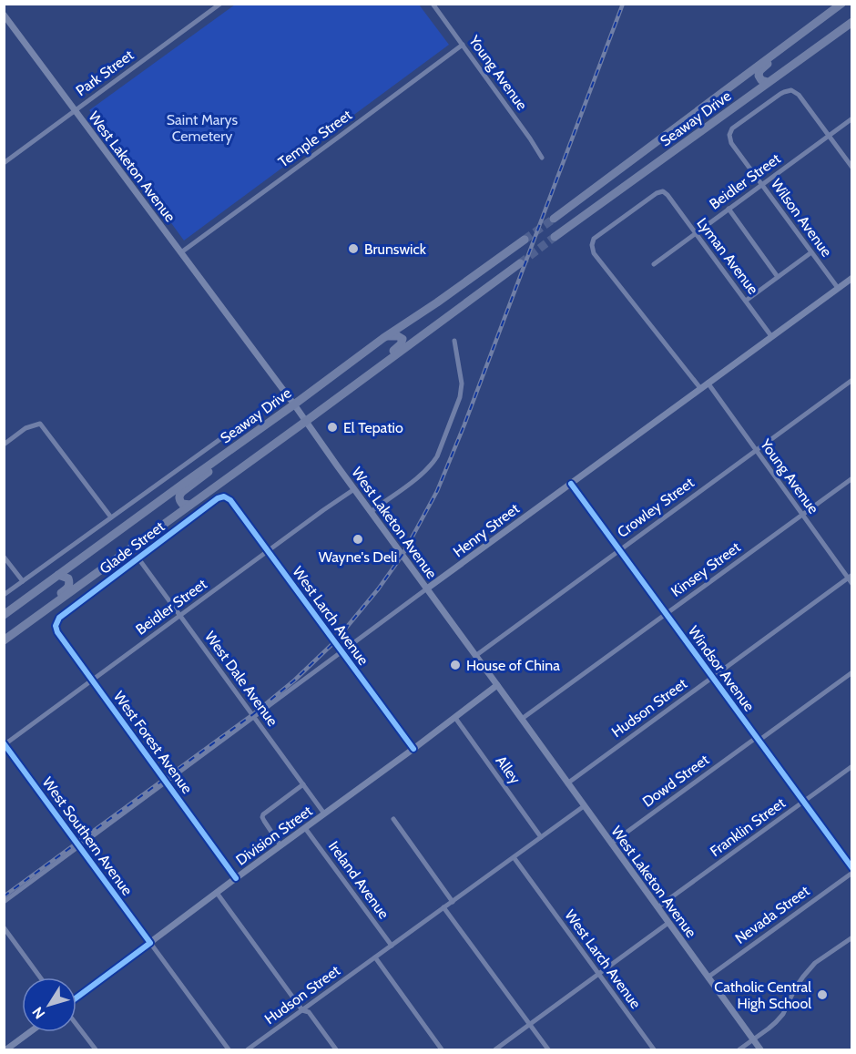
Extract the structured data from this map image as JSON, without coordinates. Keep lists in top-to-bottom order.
{
  "streets": {
    "highway": ["Seaway Drive"],
    "main road": ["West Laketon Avenue", "Henry Street", "Division Street"],
    "street": [
      "Park Street",
      "Young Avenue",
      "Temple Street",
      "Beidler Street",
      "Wilson Avenue",
      "Lyman Avenue",
      "Crowley Street",
      "Glade Street",
      "Kinsey Street",
      "West Larch Avenue",
      "Windsor Avenue",
      "West Dale Avenue",
      "Hudson Street",
      "West Forest Avenue",
      "Alley",
      "Dowd Street",
      "Franklin Street",
      "West Southern Avenue",
      "Ireland Avenue",
      "Nevada Street"
    ]
  },
  "crossings": [
    ["Park Street", "West Laketon Avenue"],
    ["Young Avenue", "Temple Street"],
    ["Young Avenue", "Crowley Street"],
    ["Young Avenue", "Henry Street"],
    ["Young Avenue", "Kinsey Street"],
    ["Young Avenue", "Hudson Street"],
    ["Seaway Drive", "West Laketon Avenue"],
    ["Temple Street", "West Laketon Avenue"],
    ["West Laketon Avenue", "Beidler Street"],
    ["West Laketon Avenue", "Crowley Street"],
    ["West Laketon Avenue", "Henry Street"],
    ["West Laketon Avenue", "Kinsey Street"],
    ["West Laketon Avenue", "Hudson Street"],
    ["West Laketon Avenue", "Dowd Street"],
    ["West Laketon Avenue", "Franklin Street"],
    ["West Laketon Avenue", "Division Street"],
    ["West Laketon Avenue", "Nevada Street"],
    ["Beidler Street", "Wilson Avenue"],
    ["Beidler Street", "Lyman Avenue"],
    ["Beidler Street", "West Larch Avenue"],
    ["Beidler Street", "West Dale Avenue"],
    ["Beidler Street", "West Forest Avenue"],
    ["Beidler Street", "West Southern Avenue"],
    ["Wilson Avenue", "Henry Street"],
    ["Lyman Avenue", "Henry Street"],
    ["Crowley Street", "Windsor Avenue"],
    ["Henry Street", "West Larch Avenue"],
    ["Henry Street", "Windsor Avenue"],
    ["Henry Street", "West Dale Avenue"],
    ["Henry Street", "West Forest Avenue"],
    ["Henry Street", "West Southern Avenue"],
    ["Glade Street", "West Larch Avenue"],
    ["Glade Street", "West Dale Avenue"],
    ["Glade Street", "West Forest Avenue"],
    ["Kinsey Street", "Windsor Avenue"],
    ["West Larch Avenue", "Hudson Street"],
    ["West Larch Avenue", "Division Street"],
    ["Windsor Avenue", "Hudson Street"],
    ["Windsor Avenue", "Dowd Street"],
    ["Windsor Avenue", "Franklin Street"],
    ["West Dale Avenue", "Division Street"],
    ["Hudson Street", "Alley"],
    ["Hudson Street", "Ireland Avenue"],
    ["West Forest Avenue", "Division Street"],
    ["Alley", "Division Street"],
    ["Division Street", "West Southern Avenue"],
    ["Division Street", "Ireland Avenue"]
  ],
  "parks": ["Saint Marys Cemetery"],
  "places": [
    "Brunswick",
    "El Tepatio",
    "Wayne's Deli",
    "House of China",
    "Catholic Central High School"
  ],
  "north": "bottom left"
}
